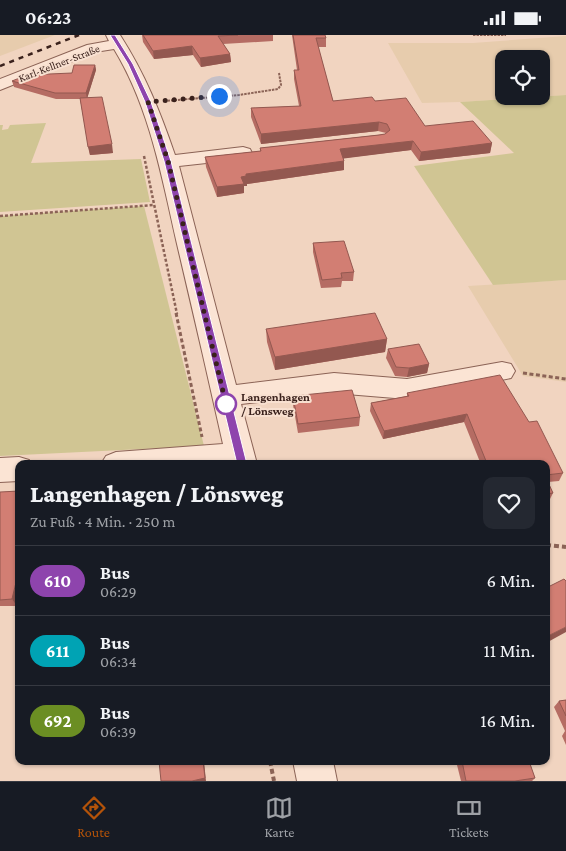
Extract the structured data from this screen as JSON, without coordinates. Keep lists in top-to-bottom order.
{
  "streets": {
    "street": ["Karl-Kellner-Straße"]
  },
  "places": ["Langenhagen / Lönsweg"],
  "lines": ["bus line 610"],
  "page": {
    "status": "06:23",
    "heading": ["Langenhagen / Lönsweg", "Zu Fuß · 4 Min. · 250 m"],
    "list": [
      {
        "mark": "610",
        "name": "Bus",
        "note": "06:29",
        "value": "6 Min."
      },
      {
        "mark": "611",
        "name": "Bus",
        "note": "06:34",
        "value": "11 Min."
      },
      {
        "mark": "692",
        "name": "Bus",
        "note": "06:39",
        "value": "16 Min."
      }
    ],
    "tabs": ["Route", "Karte", "Tickets"]
  }
}
